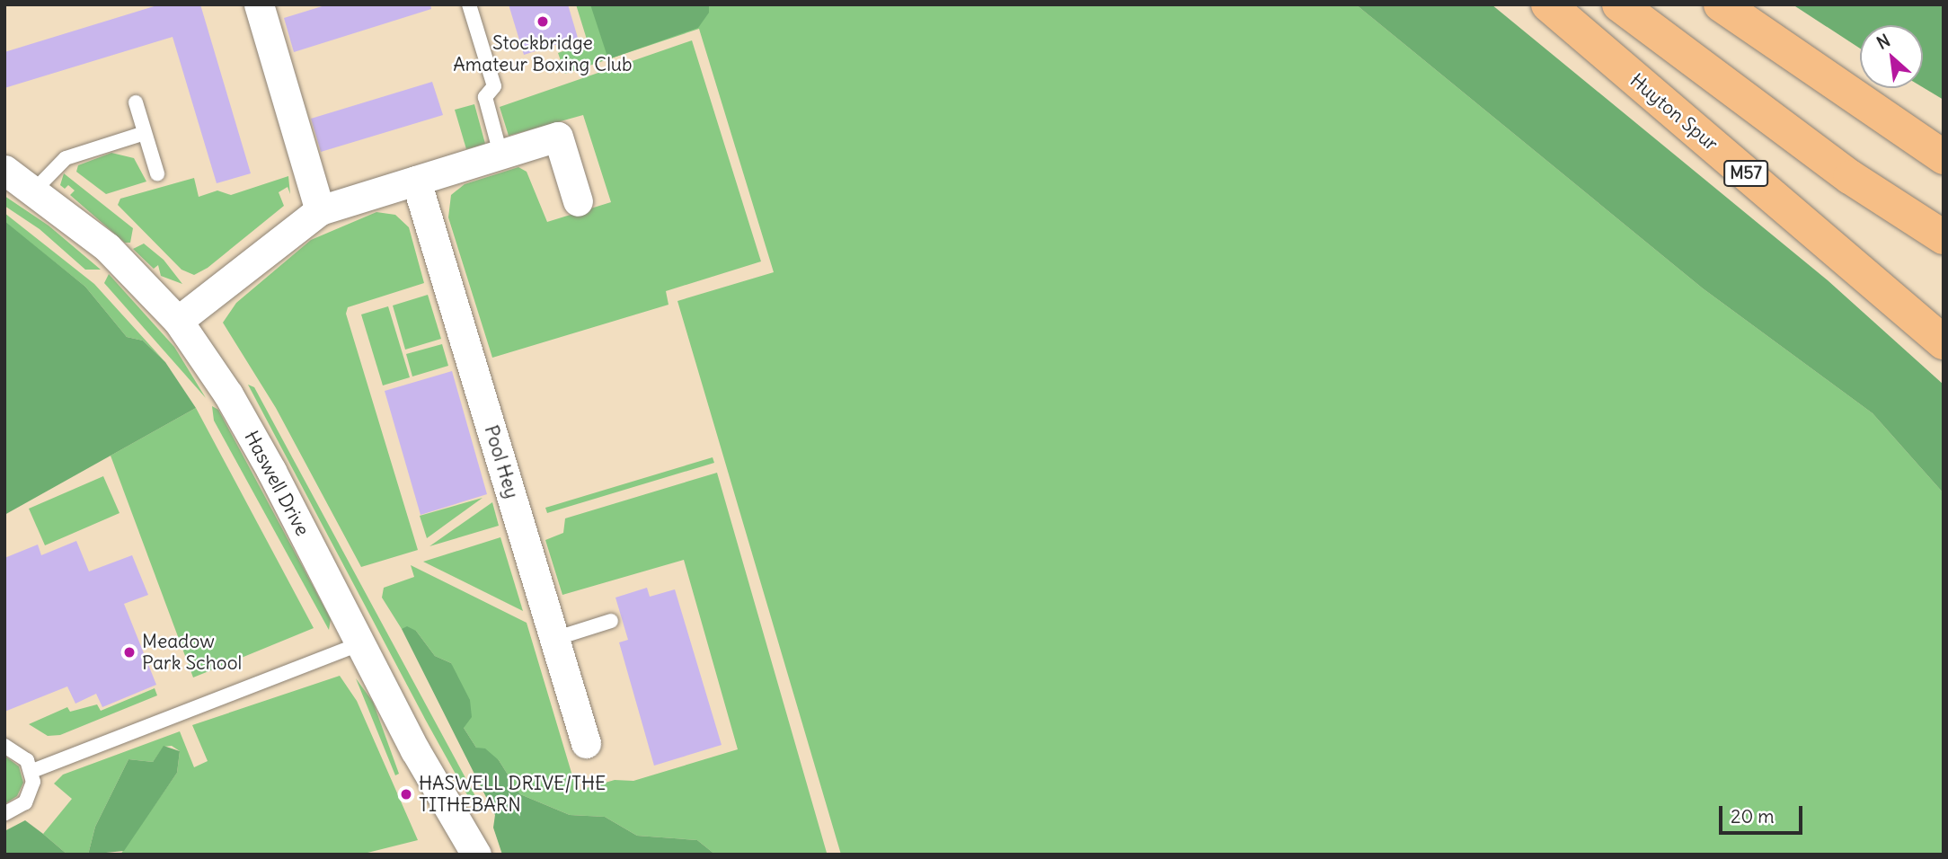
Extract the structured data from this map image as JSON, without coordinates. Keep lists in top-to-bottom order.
{
  "streets": {
    "highway": ["Huyton Spur", "M57"],
    "street": ["Pool Hey", "Haswell Drive"]
  },
  "places": ["Stockbridge Amateur Boxing Club", "Meadow Park School", "HASWELL DRIVE/THE TITHEBARN"],
  "scale_bar": "20 m",
  "north": "top left"
}
